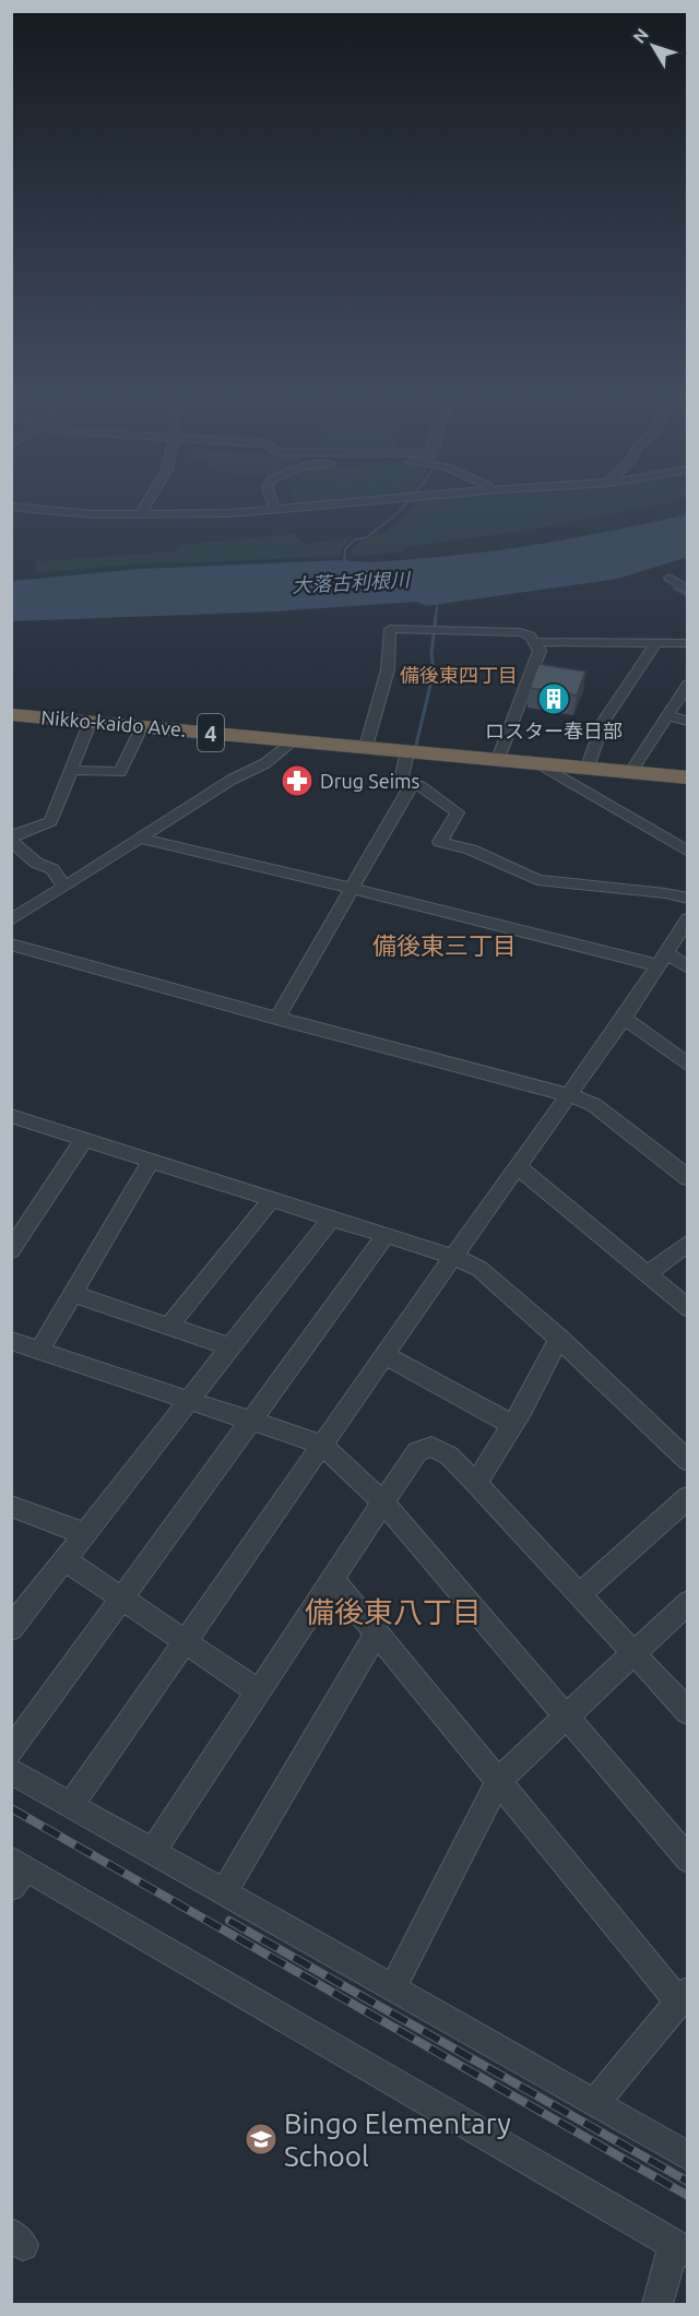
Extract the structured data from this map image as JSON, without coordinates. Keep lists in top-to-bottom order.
{
  "streets": {
    "highway": ["Nikko-kaido Ave.", "4"]
  },
  "districts": ["備後東四丁目", "備後東三丁目", "備後東八丁目"],
  "water": ["大落古利根川"],
  "places": {
    "building": ["ロスター春日部"],
    "pharmacy": ["Drug Seims"],
    "school or university": ["Bingo Elementary School"]
  },
  "north": "top left"
}
